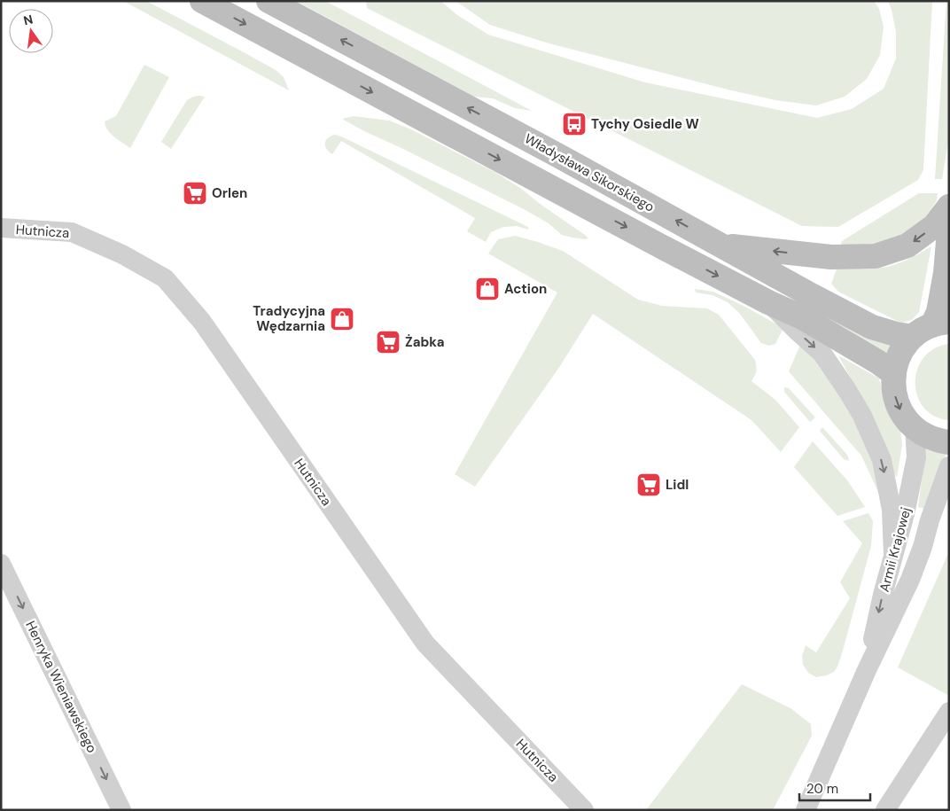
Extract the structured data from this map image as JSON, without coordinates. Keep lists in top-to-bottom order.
{
  "streets": {
    "street": [
      "Władysława Sikorskiego",
      "Hutnicza",
      "Armii Krajowej",
      "Henryka Wieniawskiego"
    ]
  },
  "one_way": ["Henryka Wieniawskiego"],
  "places": {
    "bus stop": ["Tychy Osiedle W"],
    "supermarket": ["Orlen", "Żabka", "Lidl"],
    "shop": ["Action", "Tradycyjna Wędzarnia"]
  },
  "scale_bar": "20 m",
  "north": "top"
}
